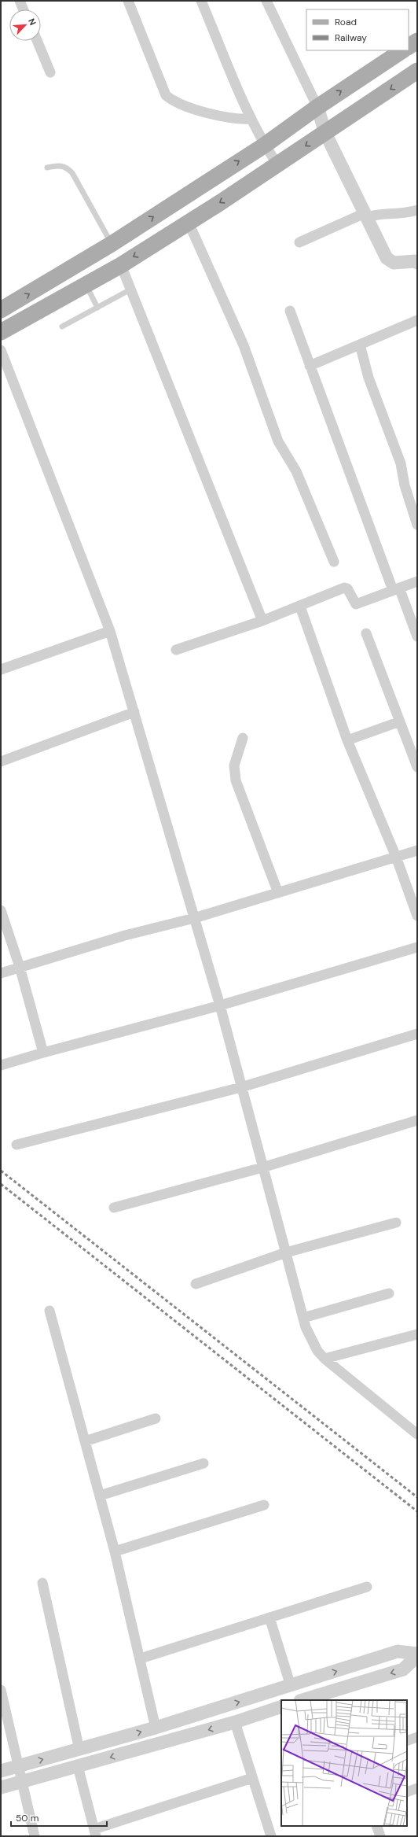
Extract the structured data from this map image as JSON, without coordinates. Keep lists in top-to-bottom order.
{
  "legend": ["Road", "Railway"],
  "scale_bar": "50 m",
  "north": "top right"
}
